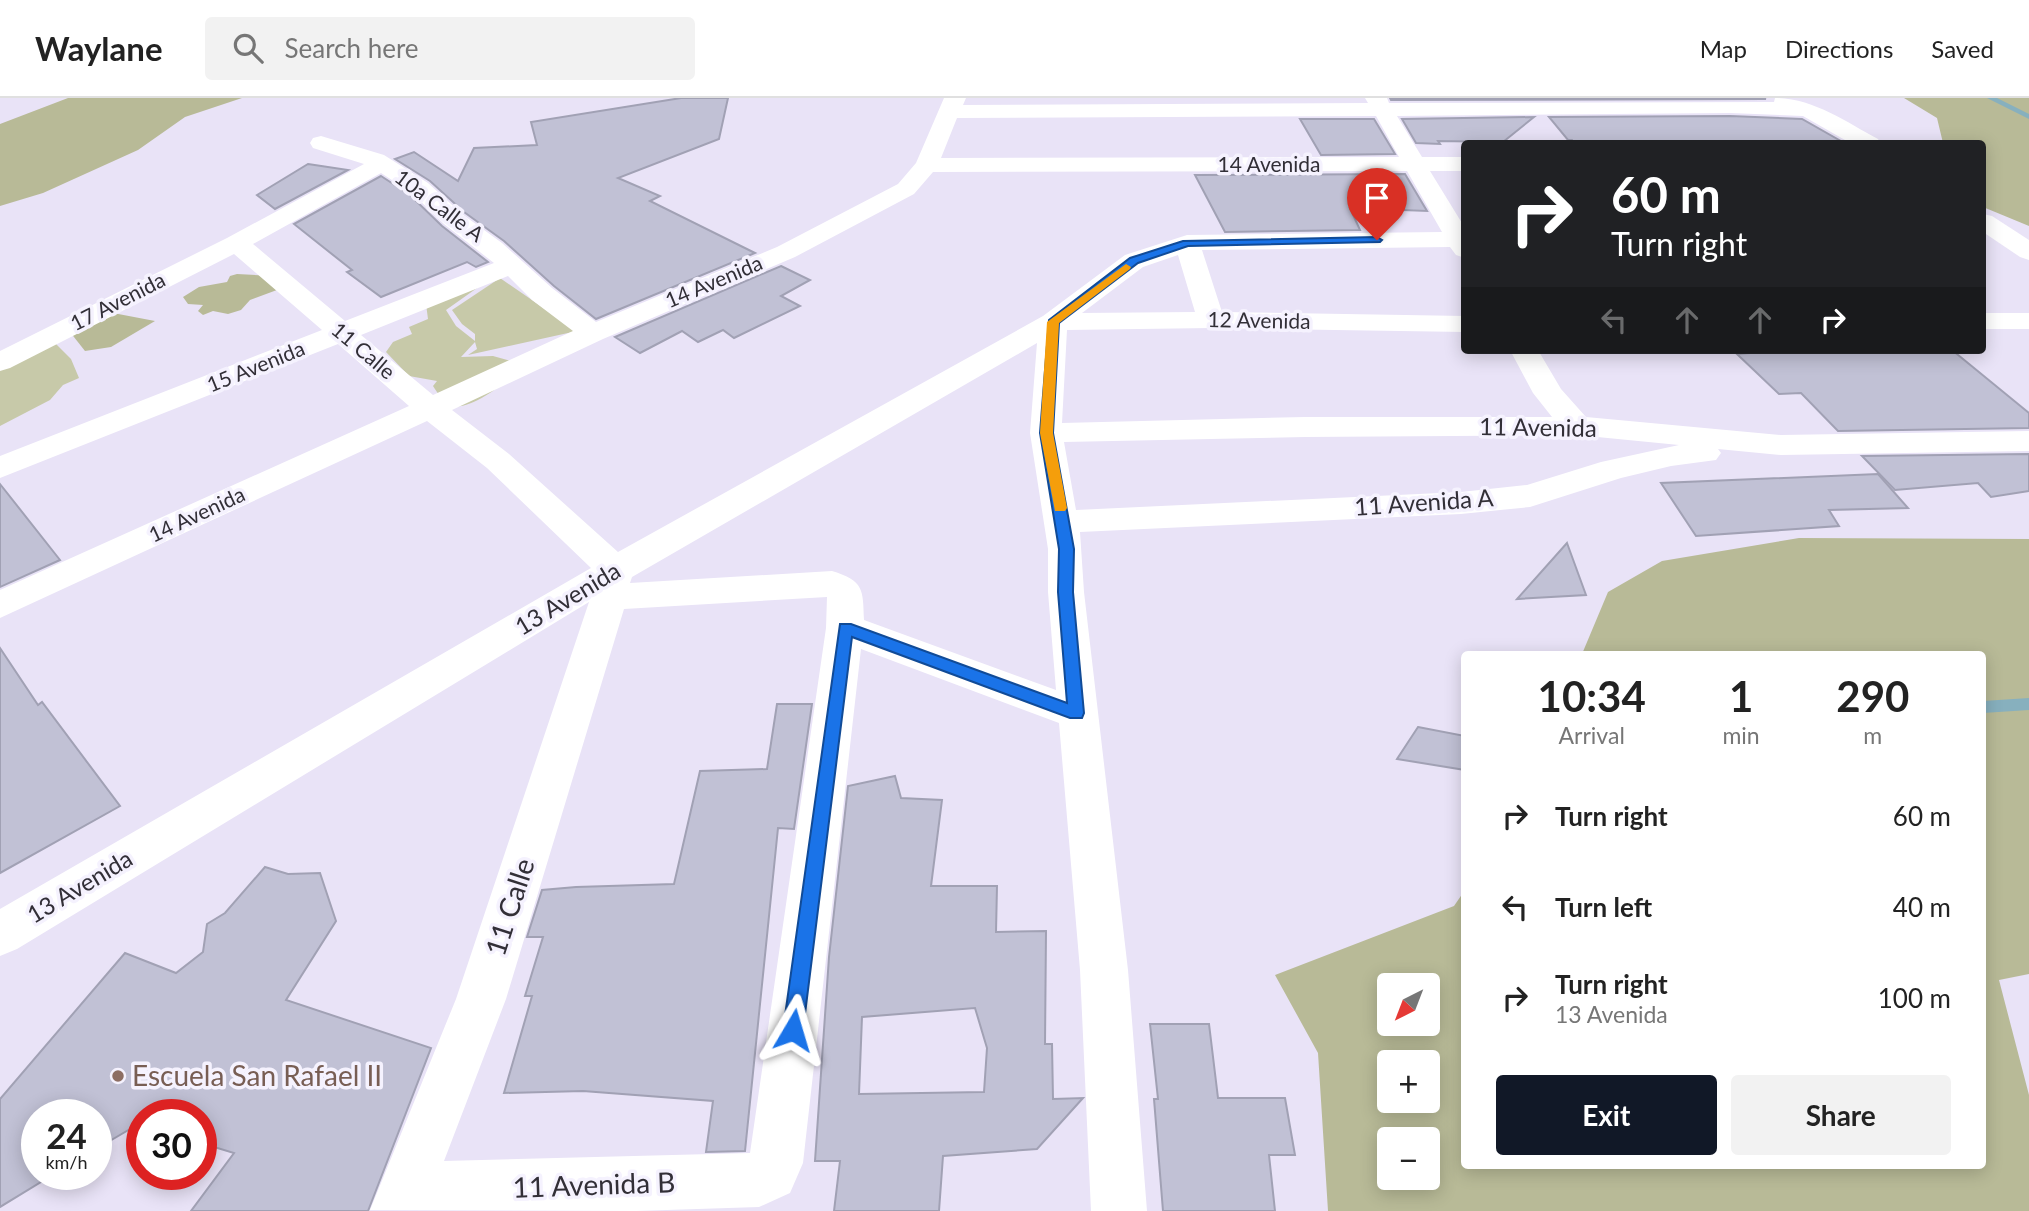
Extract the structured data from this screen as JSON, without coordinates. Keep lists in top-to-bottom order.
{
  "streets": {
    "street": [
      "14 Avenida",
      "10a Calle A",
      "17 Avenida",
      "12 Avenida",
      "11 Calle",
      "15 Avenida",
      "11 Avenida",
      "11 Avenida A",
      "13 Avenida",
      "11 Avenida B"
    ]
  },
  "crossings": [
    ["14 Avenida", "10a Calle A"],
    ["14 Avenida", "11 Calle"],
    ["10a Calle A", "17 Avenida"],
    ["10a Calle A", "15 Avenida"],
    ["17 Avenida", "11 Calle"],
    ["12 Avenida", "13 Avenida"],
    ["11 Calle", "15 Avenida"],
    ["11 Calle", "13 Avenida"],
    ["11 Calle", "11 Avenida B"],
    ["11 Avenida", "11 Avenida A"]
  ],
  "places": ["Escuela San Rafael II"],
  "north": "bottom left",
  "page": {
    "header": "Waylane",
    "search": "Search here",
    "nav": ["Map", "Directions", "Saved"],
    "turn": ["60 m", "Turn right"],
    "eta": [
      "10:34",
      "Arrival",
      "1",
      "min",
      "290",
      "m"
    ],
    "list": [
      {
        "name": "Turn right",
        "value": "60 m"
      },
      {
        "name": "Turn left",
        "value": "40 m"
      },
      {
        "name": "Turn right",
        "note": "13 Avenida",
        "value": "100 m"
      }
    ],
    "map_buttons": ["+", "−"],
    "buttons": ["Exit", "Share"],
    "speed": "24 km/h",
    "limit": "30"
  }
}
